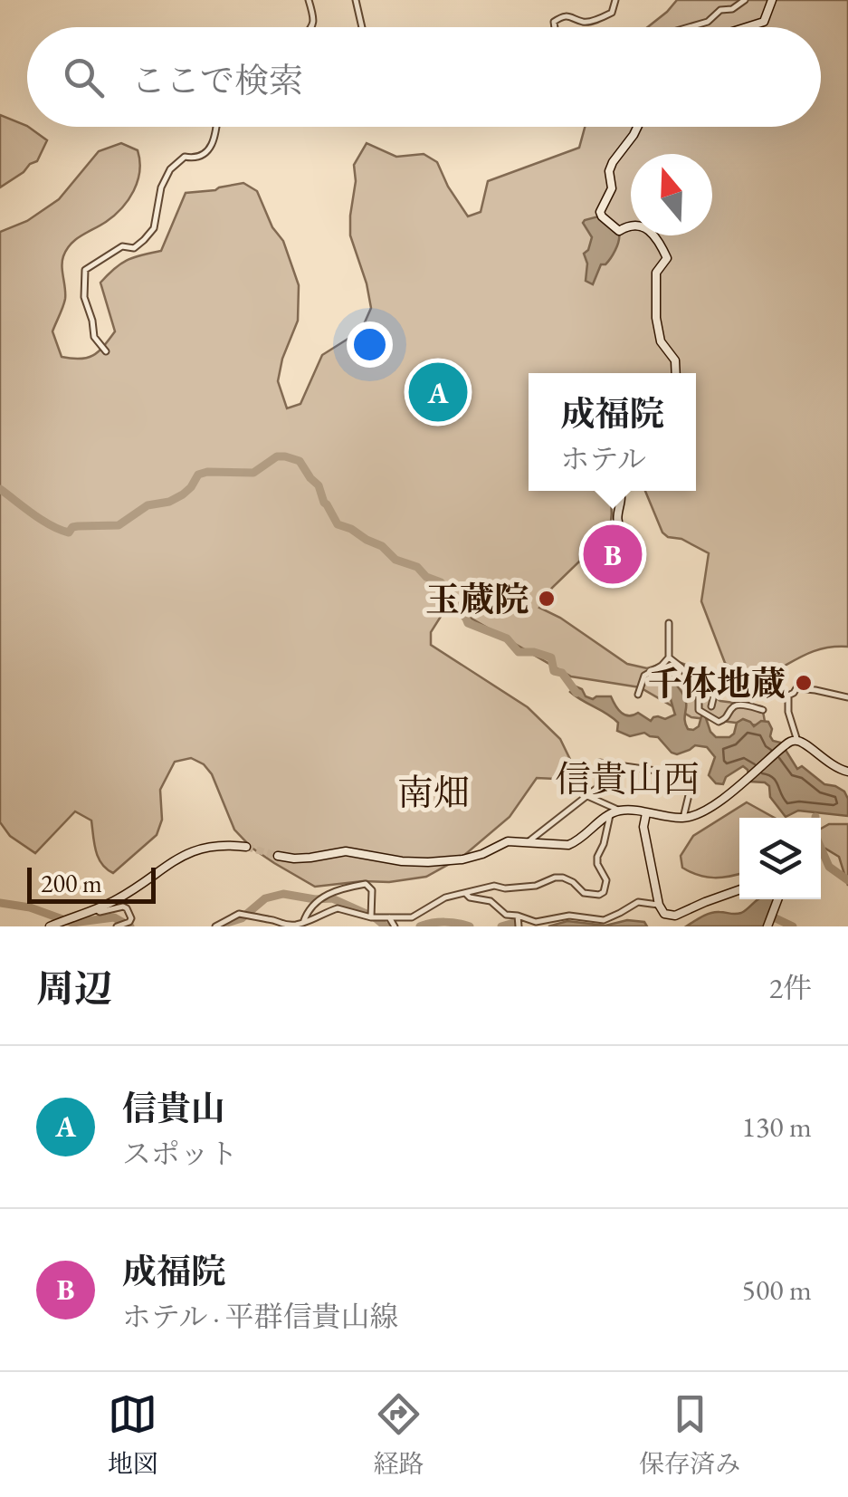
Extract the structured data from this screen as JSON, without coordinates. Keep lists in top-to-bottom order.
{
  "districts": ["信貴山西", "南畑"],
  "places": ["玉蔵院", "千体地蔵"],
  "scale_bar": "200 m",
  "north": "top",
  "page": {
    "search": "ここで検索",
    "pins": ["A", "B"],
    "popup": ["成福院", "ホテル"],
    "scale": "200 m",
    "heading": ["周辺", "2件"],
    "list": [
      {
        "mark": "A",
        "name": "信貴山",
        "note": "スポット",
        "value": "130 m"
      },
      {
        "mark": "B",
        "name": "成福院",
        "note": "ホテル · 平群信貴山線",
        "value": "500 m"
      }
    ],
    "nav": ["地図", "経路", "保存済み"]
  }
}
